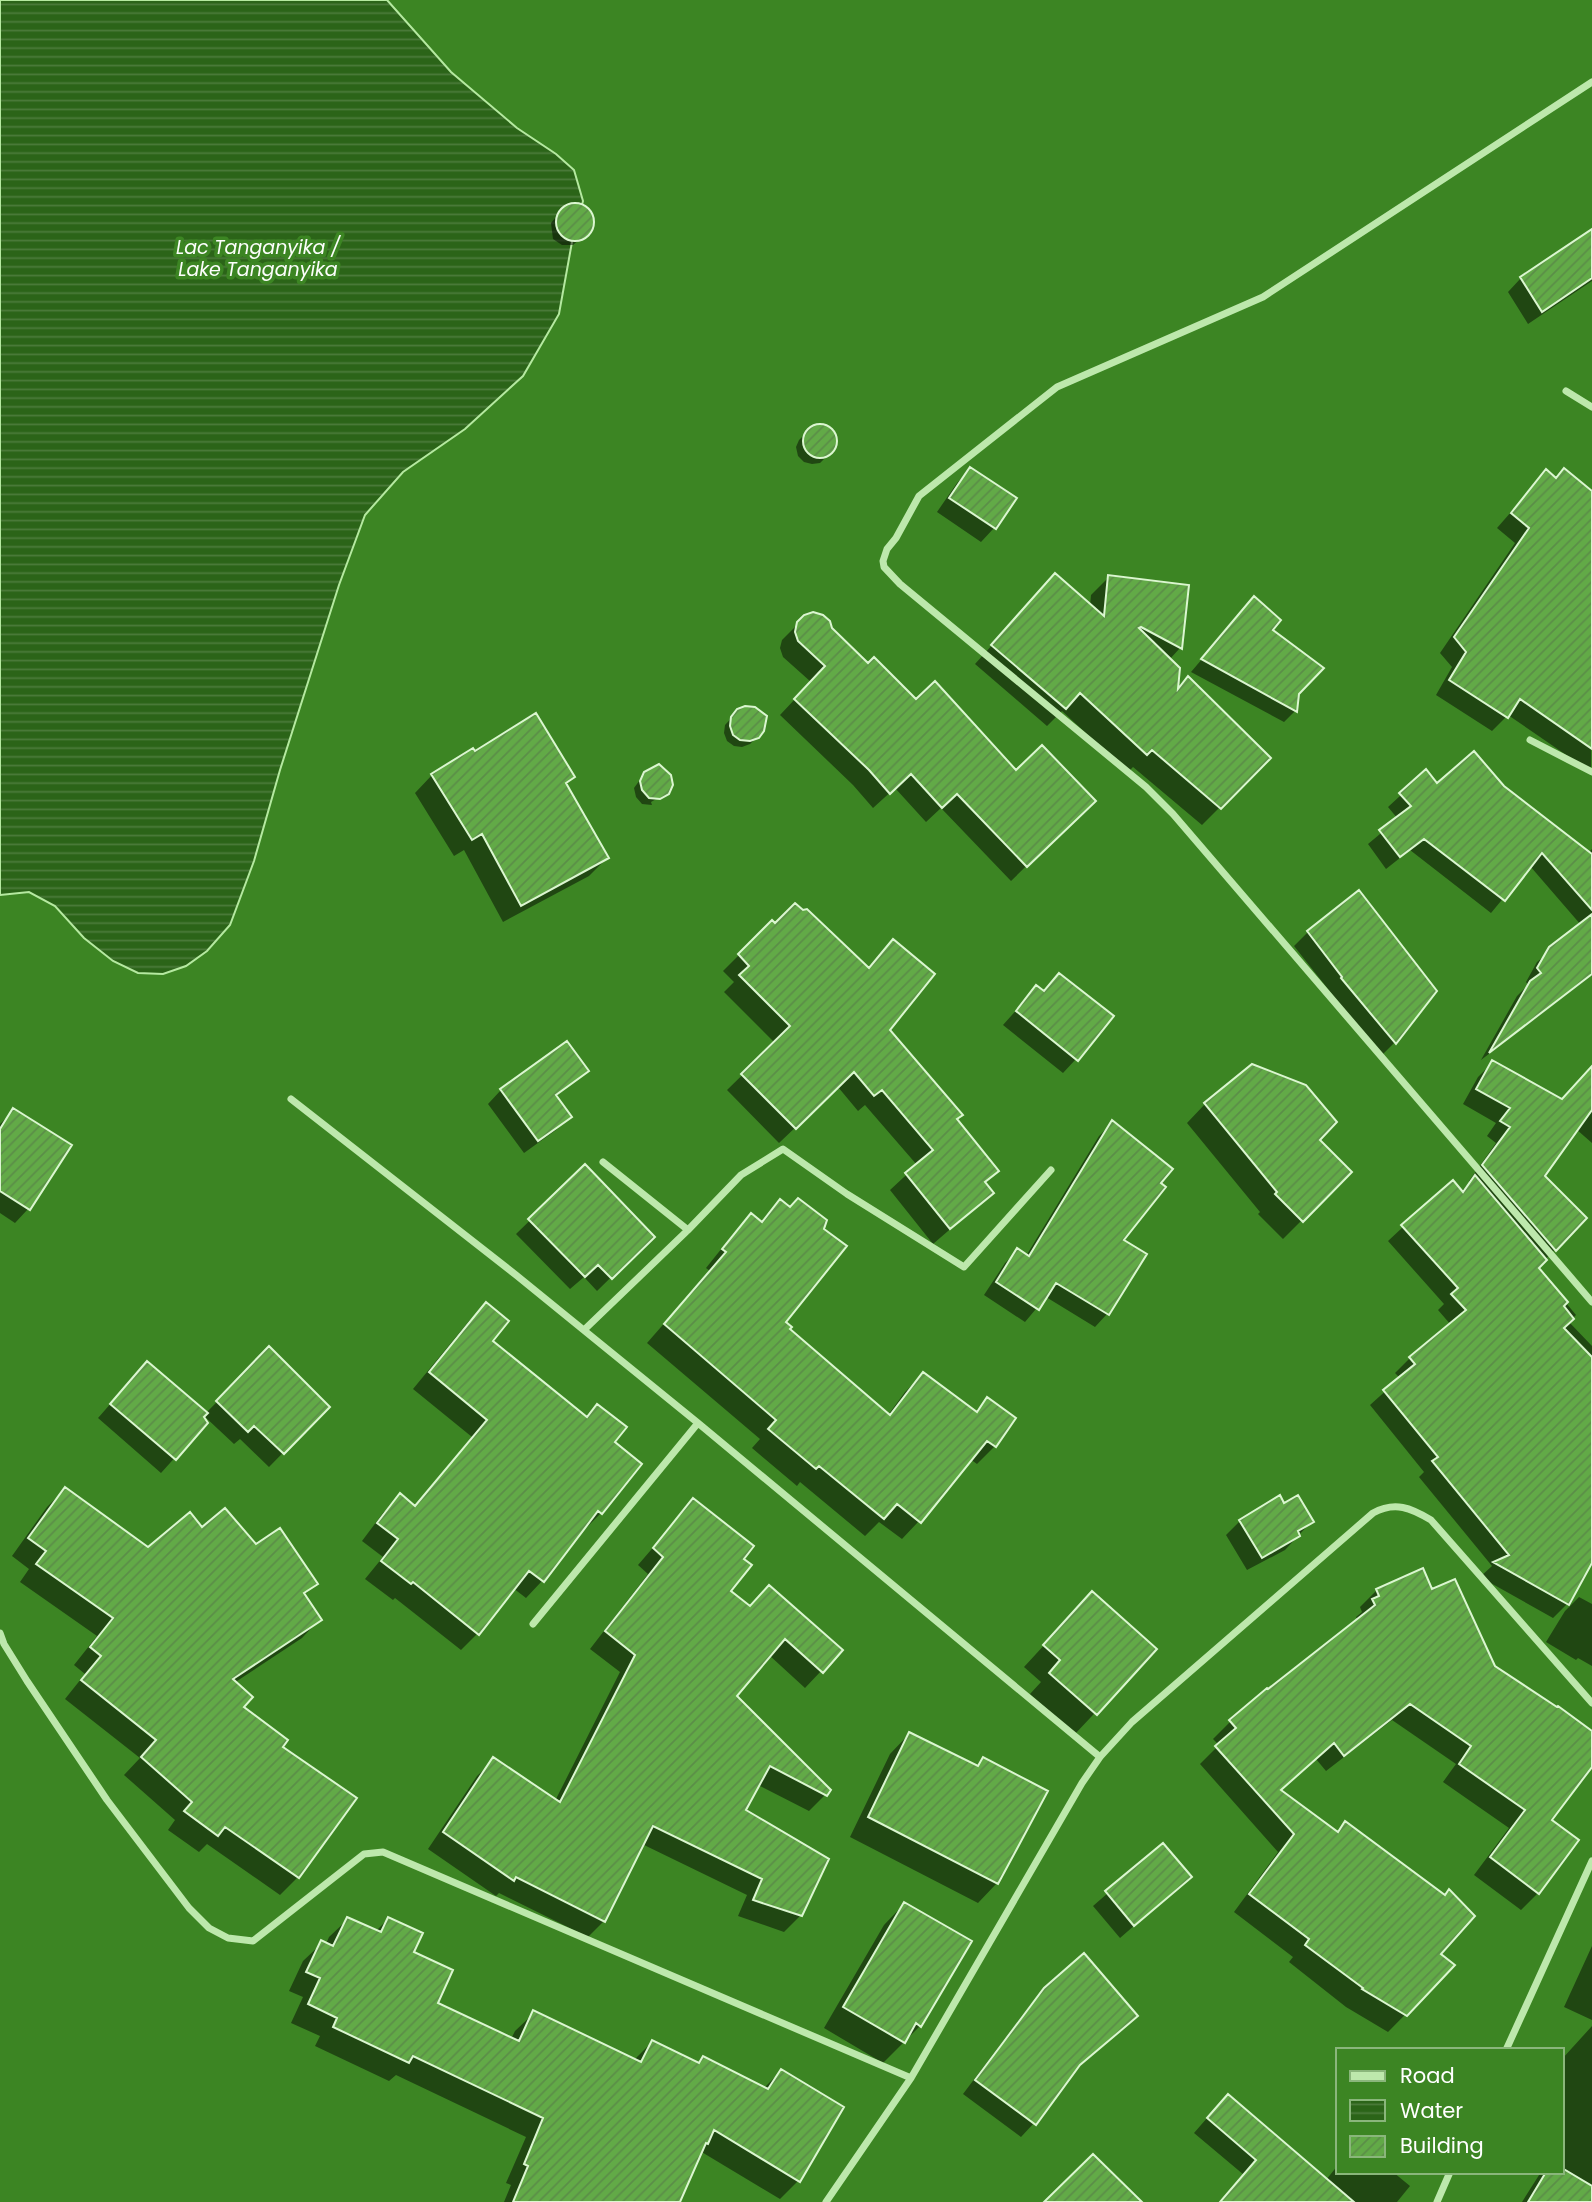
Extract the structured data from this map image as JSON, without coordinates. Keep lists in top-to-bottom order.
{
  "water": ["Lac Tanganyika / Lake Tanganyika"],
  "legend": ["Road", "Water", "Building"]
}
